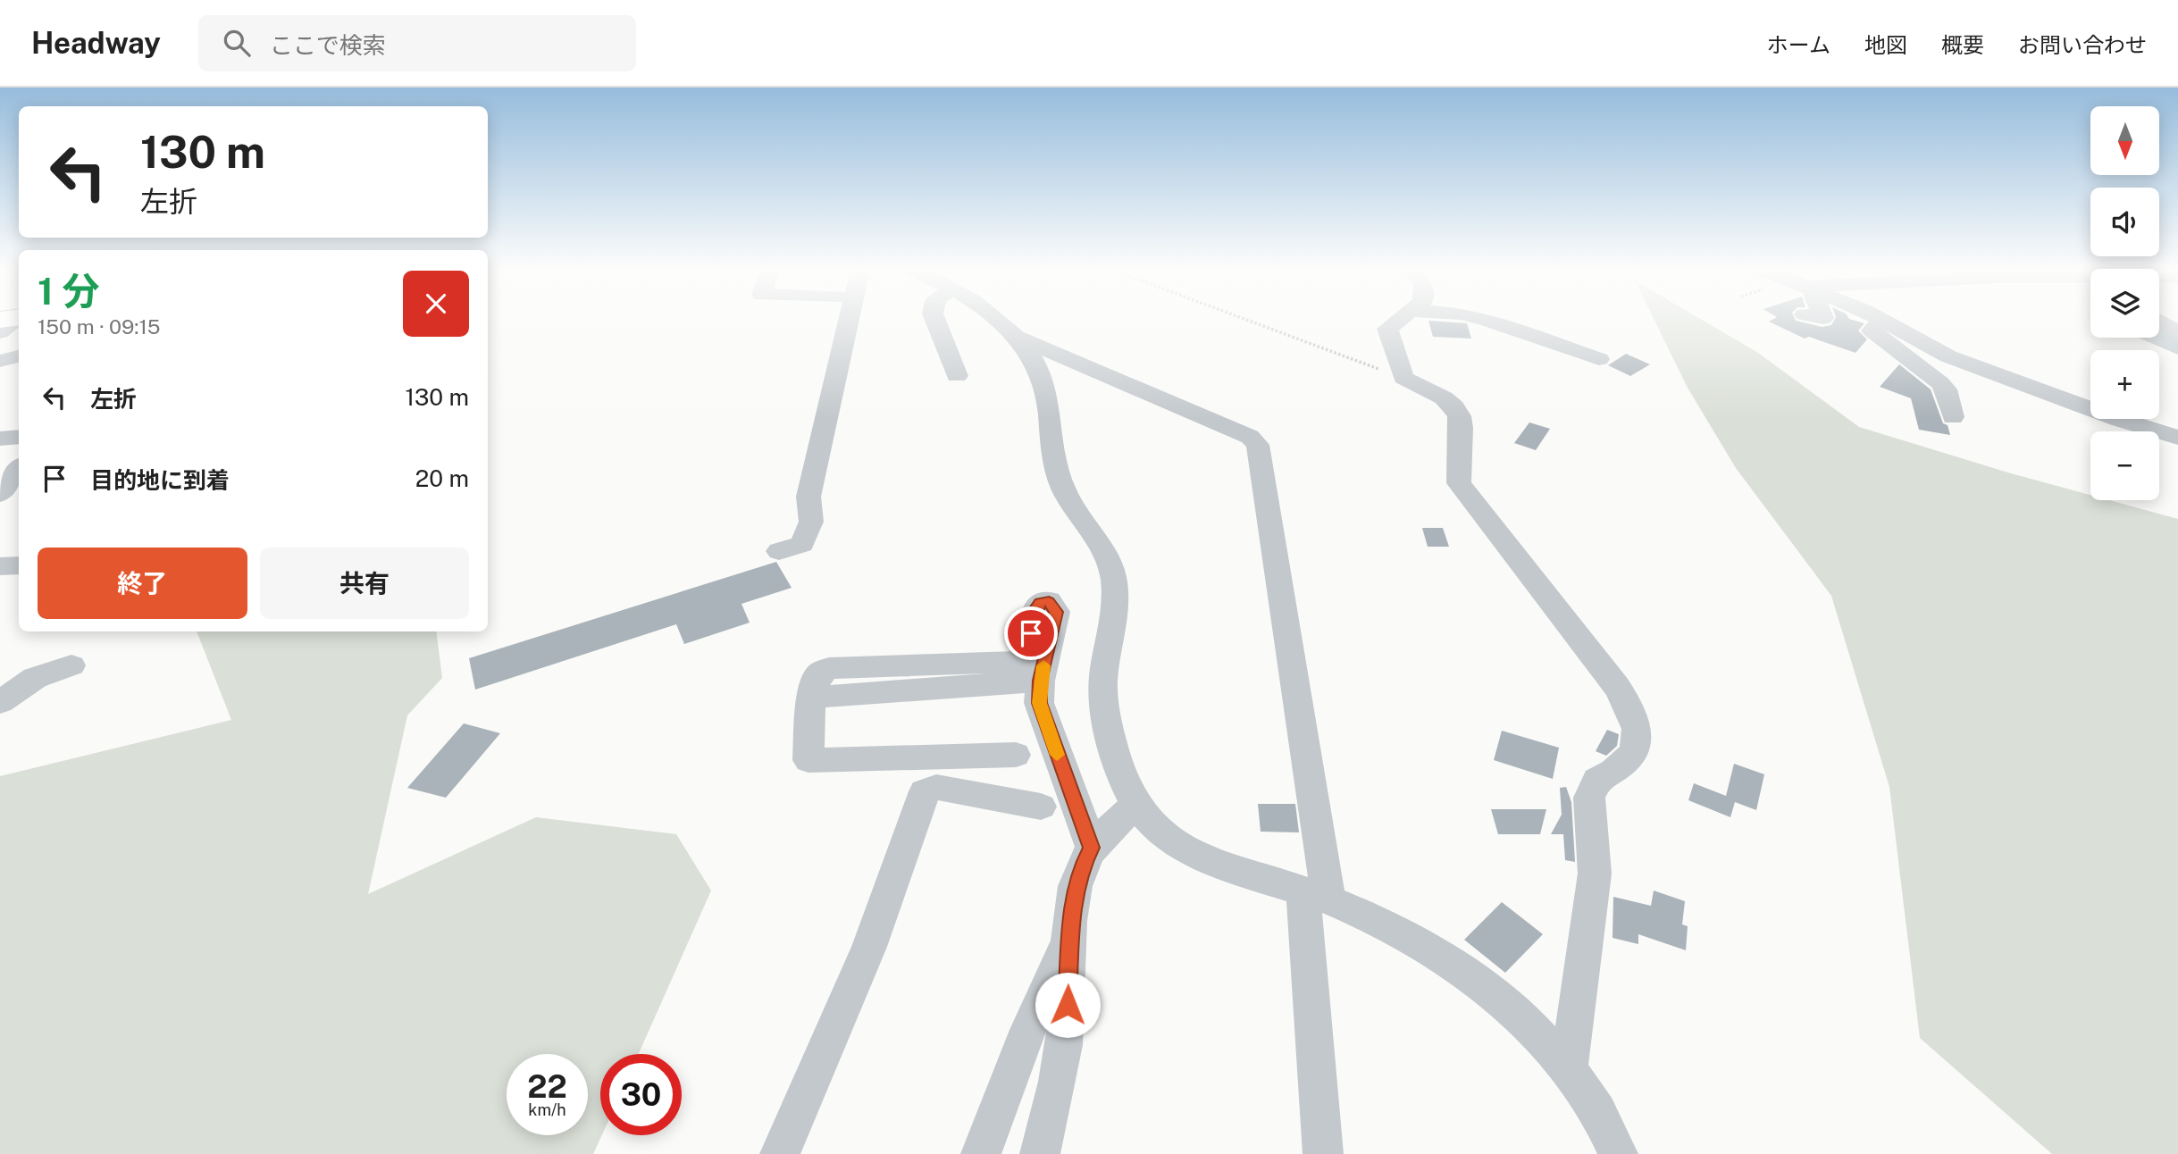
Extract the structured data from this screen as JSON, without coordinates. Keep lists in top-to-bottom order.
{
  "north": "bottom",
  "page": {
    "header": "Headway",
    "search": "ここで検索",
    "nav": [
      "ホーム",
      "地図",
      "概要",
      "お問い合わせ"
    ],
    "map_buttons": ["+", "−"],
    "turn": ["130 m", "左折"],
    "heading": ["1 分", "150 m · 09:15"],
    "list": [
      {
        "name": "左折",
        "value": "130 m"
      },
      {
        "name": "目的地に到着",
        "value": "20 m"
      }
    ],
    "buttons": ["終了", "共有"],
    "speed": "22 km/h",
    "limit": "30"
  }
}
